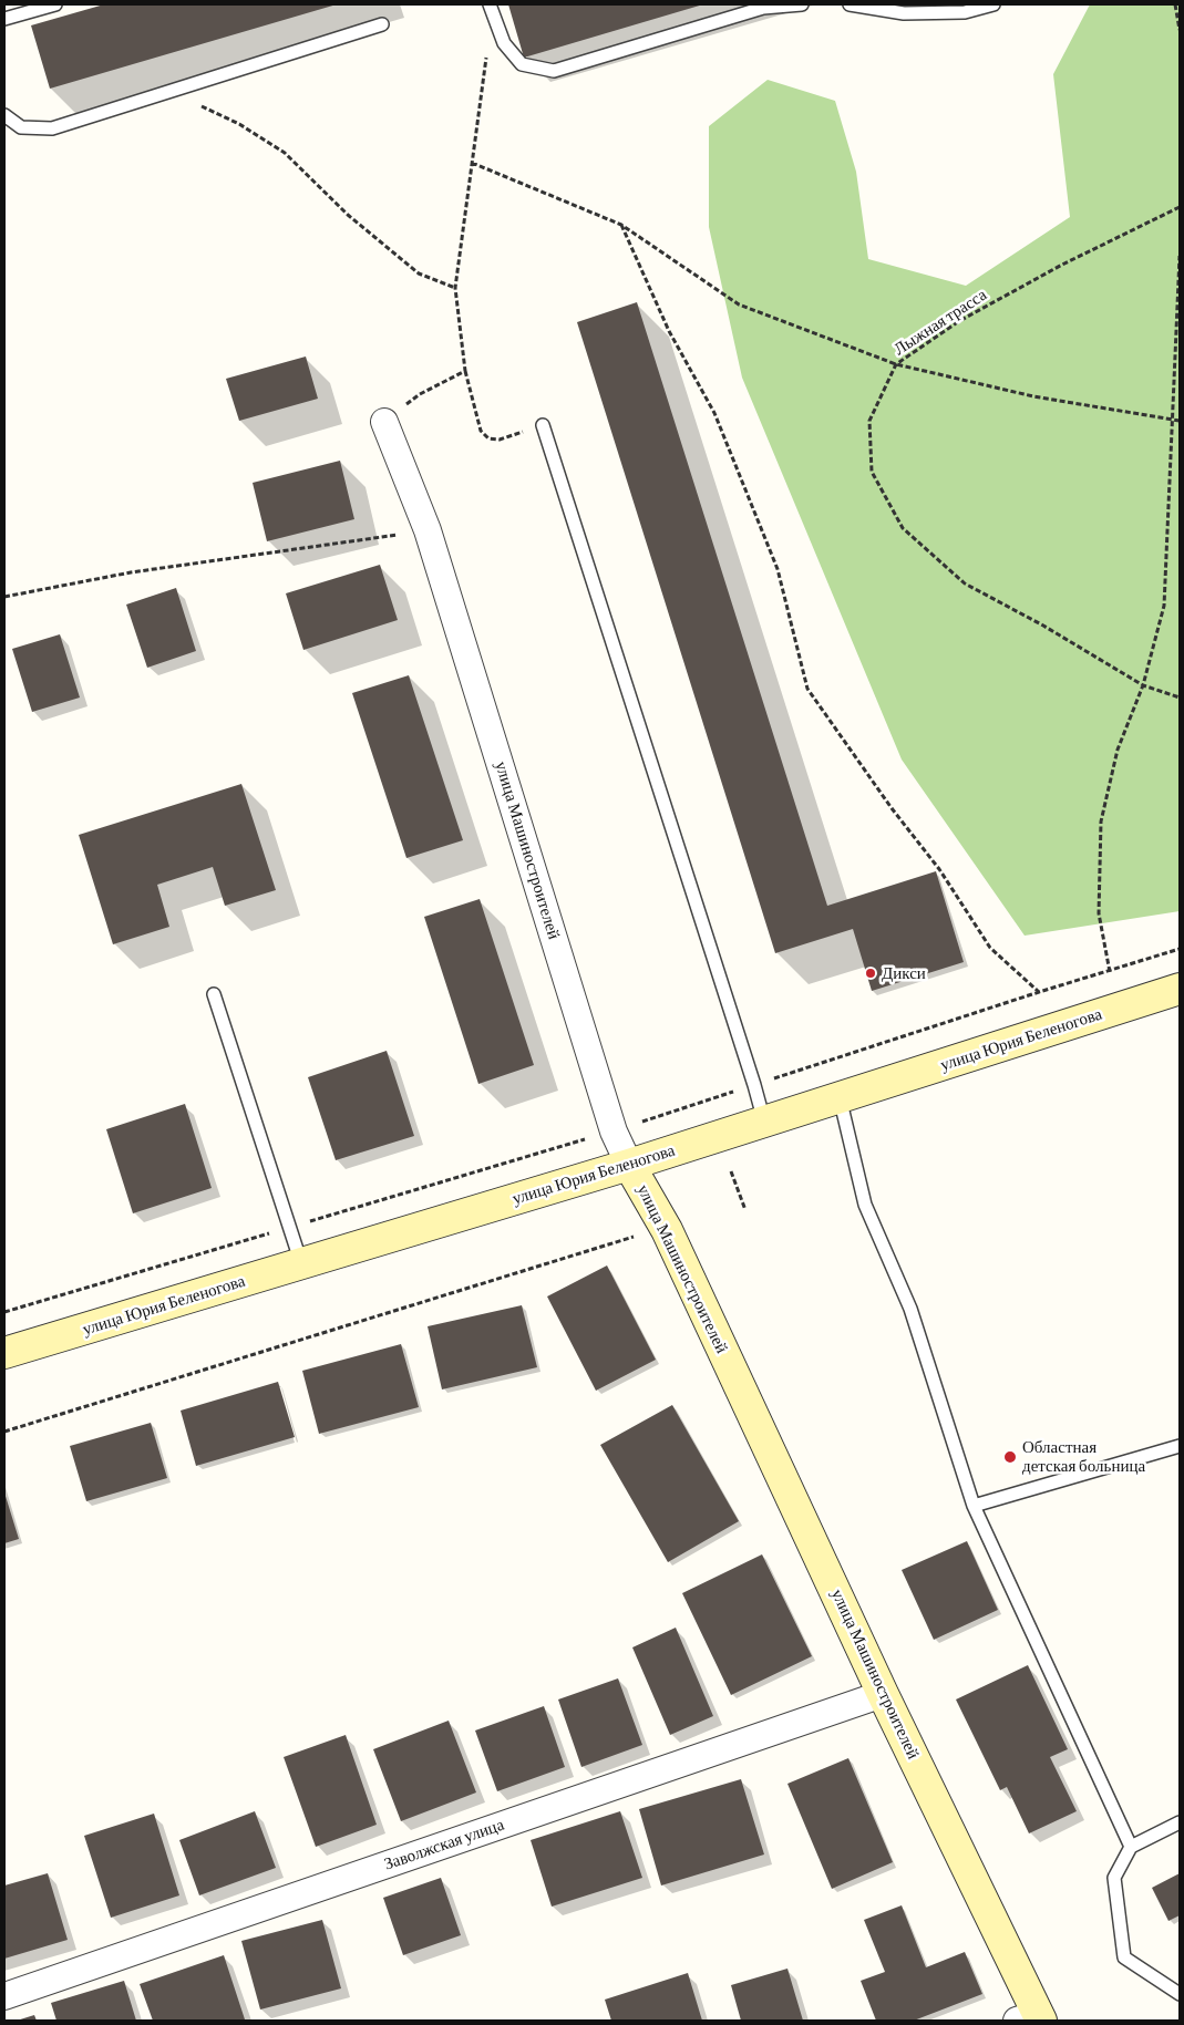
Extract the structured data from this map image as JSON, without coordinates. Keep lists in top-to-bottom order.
{
  "streets": {
    "main road": ["улица Машиностроителей", "улица Юрия Беленогова"],
    "street": ["Заволжская улица"],
    "path": ["Лыжная трасса"]
  },
  "crossings": [
    ["улица Машиностроителей", "улица Юрия Беленогова"],
    ["улица Машиностроителей", "Заволжская улица"]
  ],
  "places": ["Дикси", "Областная детская больница"]
}
